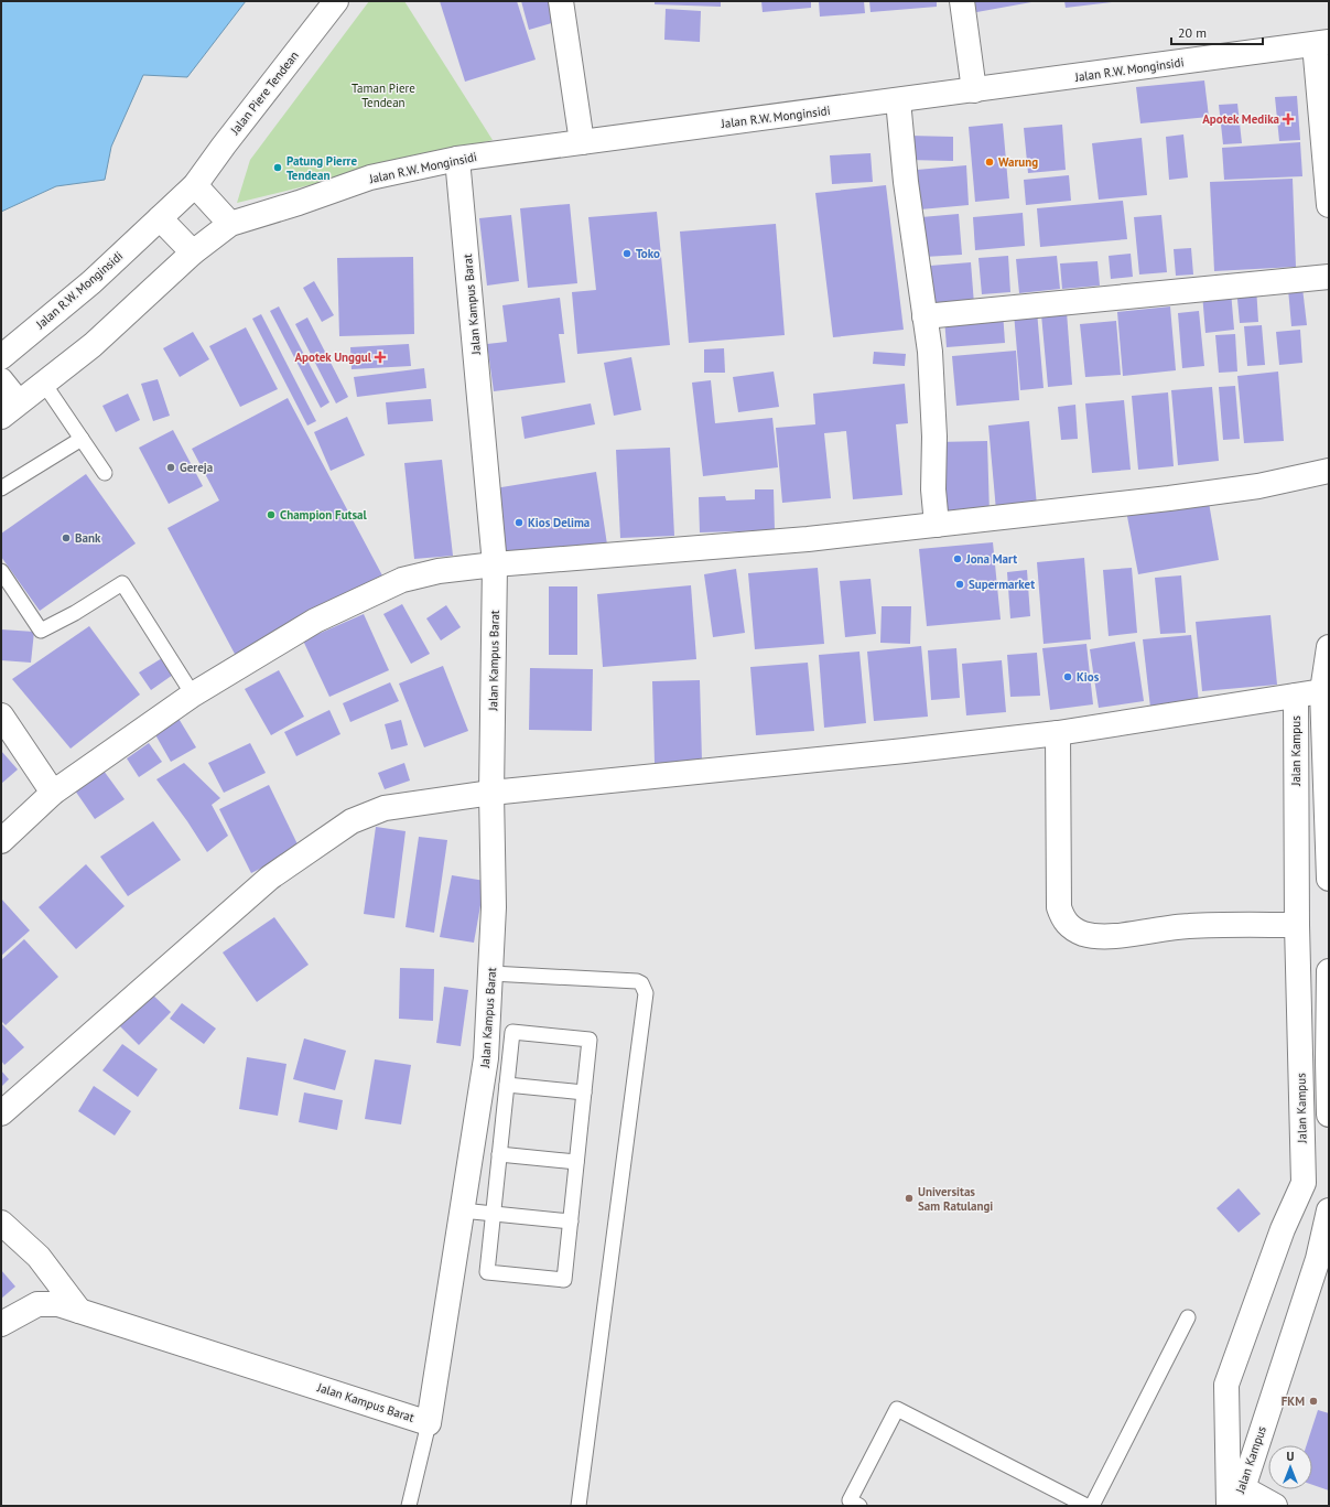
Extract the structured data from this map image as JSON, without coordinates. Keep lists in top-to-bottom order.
{
  "streets": {
    "main road": [
      "Jalan R.W. Monginsidi",
      "Jalan Piere Tendean",
      "Jalan Kampus Barat",
      "Jalan Kampus"
    ]
  },
  "crossings": [
    ["Jalan R.W. Monginsidi", "Jalan Piere Tendean"],
    ["Jalan R.W. Monginsidi", "Jalan Kampus Barat"]
  ],
  "parks": ["Taman Piere Tendean"],
  "places": {
    "health": ["Apotek Medika", "Apotek Unggul"],
    "other": [
      "Warung",
      "Patung Pierre Tendean",
      "Toko",
      "Gereja",
      "Champion Futsal",
      "Kios Delima",
      "Bank",
      "Jona Mart",
      "Supermarket",
      "Kios",
      "Universitas Sam Ratulangi",
      "FKM"
    ]
  },
  "scale_bar": "20 m",
  "north": "top"
}
